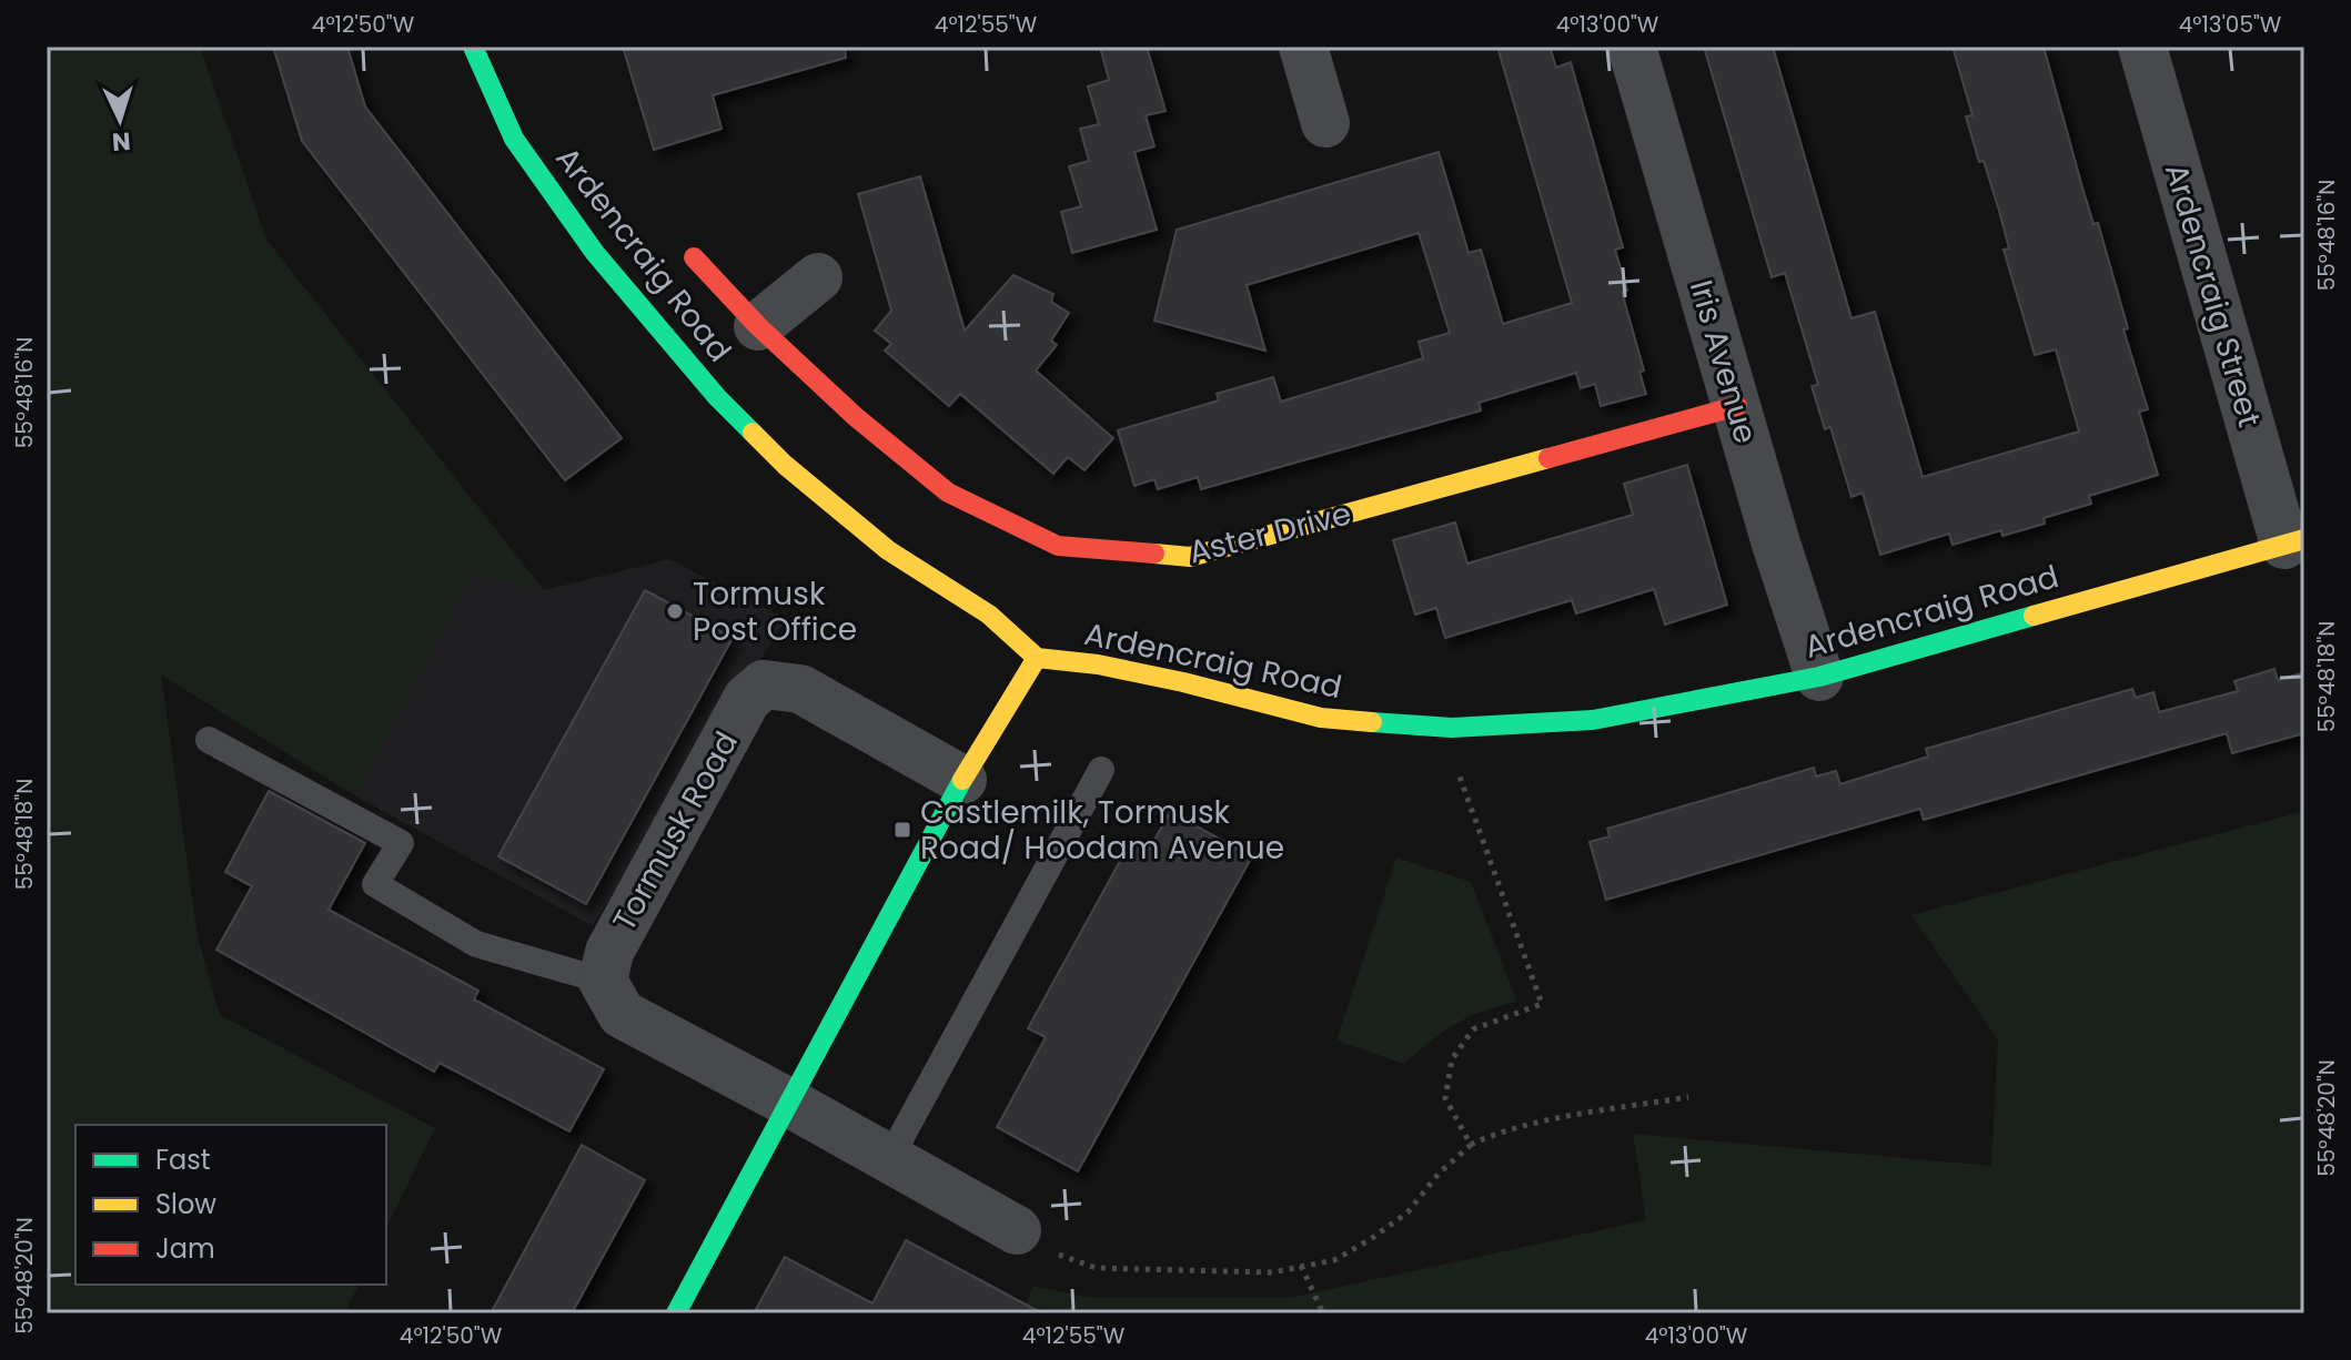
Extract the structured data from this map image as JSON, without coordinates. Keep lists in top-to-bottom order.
{
  "streets": {
    "street": [
      "Ardencraig Road",
      "Ardencraig Street",
      "Iris Avenue",
      "Aster Drive",
      "Tormusk Road"
    ]
  },
  "crossings": [
    ["Ardencraig Road", "Ardencraig Street"],
    ["Ardencraig Road", "Iris Avenue"],
    ["Iris Avenue", "Aster Drive"]
  ],
  "places": {
    "other": ["Tormusk Post Office"],
    "transit": ["Castlemilk, Tormusk Road/ Hoodam Avenue"]
  },
  "legend": ["Fast", "Slow", "Jam"],
  "north": "bottom",
  "coordinates": [
    "4°12'50\"W",
    "4°12'55\"W",
    "4°13'00\"W",
    "4°13'05\"W",
    "55°48'16\"N",
    "55°48'18\"N",
    "55°48'20\"N"
  ]
}
